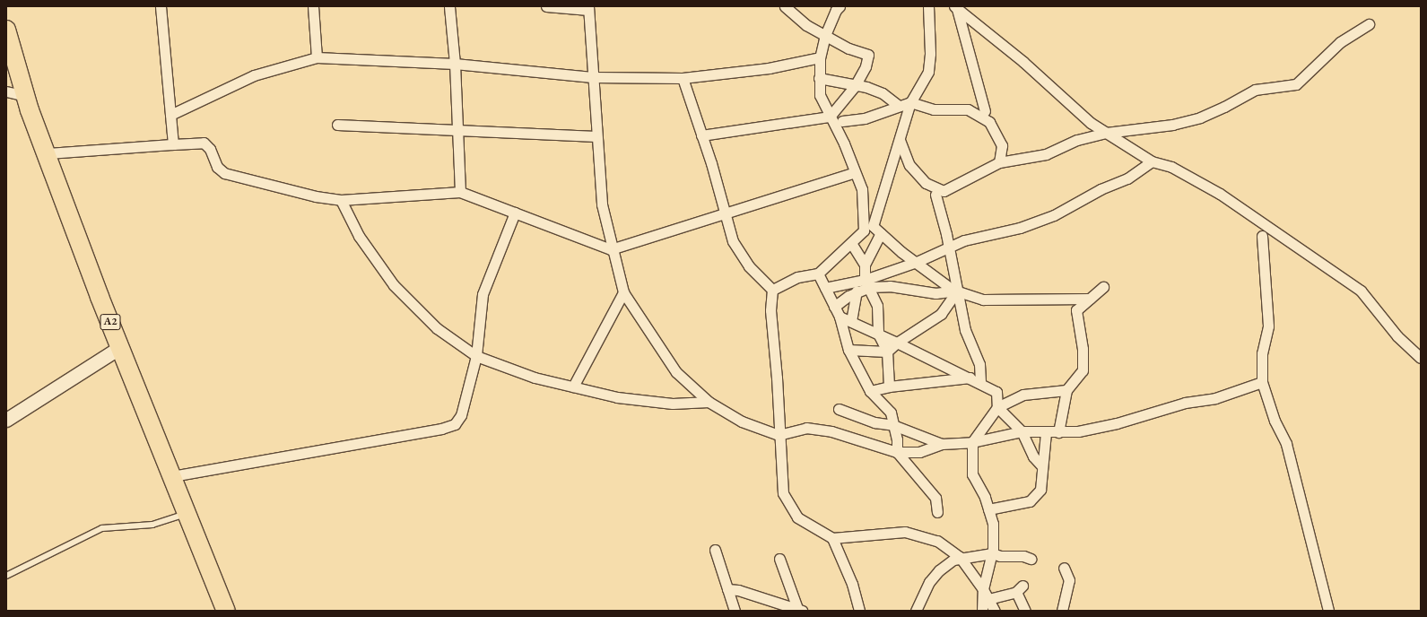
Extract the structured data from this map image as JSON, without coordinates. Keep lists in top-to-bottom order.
{
  "streets": {
    "highway": ["A2"]
  }
}
